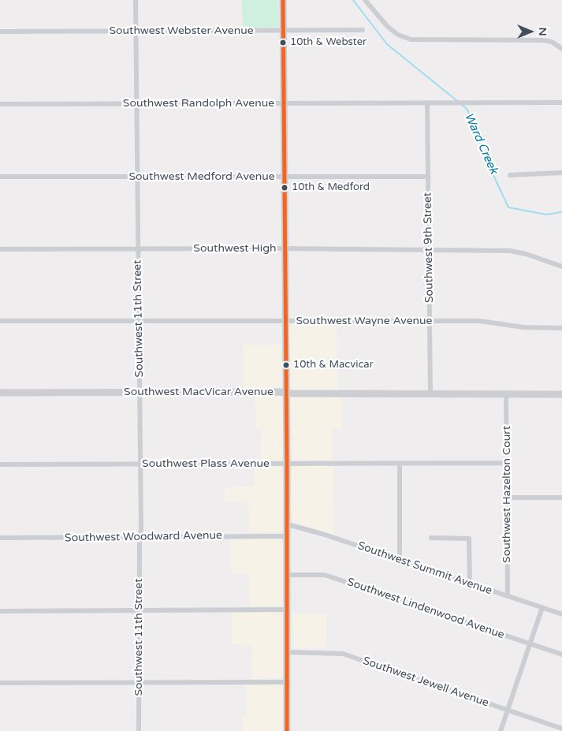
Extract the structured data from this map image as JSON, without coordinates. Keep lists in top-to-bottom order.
{
  "streets": {
    "main road": ["Southwest MacVicar Avenue"],
    "street": [
      "Southwest Webster Avenue",
      "Southwest Randolph Avenue",
      "Southwest Medford Avenue",
      "Southwest 9th Street",
      "Southwest High",
      "Southwest 11th Street",
      "Southwest Wayne Avenue",
      "Southwest Plass Avenue",
      "Southwest Hazelton Court",
      "Southwest Woodward Avenue",
      "Southwest Summit Avenue",
      "Southwest Lindenwood Avenue",
      "Southwest Jewell Avenue"
    ]
  },
  "crossings": [
    ["Southwest Webster Avenue", "Southwest 11th Street"],
    ["Southwest Randolph Avenue", "Southwest 9th Street"],
    ["Southwest Randolph Avenue", "Southwest 11th Street"],
    ["Southwest Medford Avenue", "Southwest 9th Street"],
    ["Southwest Medford Avenue", "Southwest 11th Street"],
    ["Southwest 9th Street", "Southwest High"],
    ["Southwest 9th Street", "Southwest Wayne Avenue"],
    ["Southwest 9th Street", "Southwest MacVicar Avenue"],
    ["Southwest High", "Southwest 11th Street"],
    ["Southwest 11th Street", "Southwest Wayne Avenue"],
    ["Southwest 11th Street", "Southwest MacVicar Avenue"],
    ["Southwest 11th Street", "Southwest Plass Avenue"],
    ["Southwest 11th Street", "Southwest Woodward Avenue"],
    ["Southwest MacVicar Avenue", "Southwest Hazelton Court"],
    ["Southwest Plass Avenue", "Southwest Hazelton Court"],
    ["Southwest Hazelton Court", "Southwest Summit Avenue"]
  ],
  "water": ["Ward Creek"],
  "places": ["10th & Webster", "10th & Medford", "10th & Macvicar"],
  "north": "right"
}
